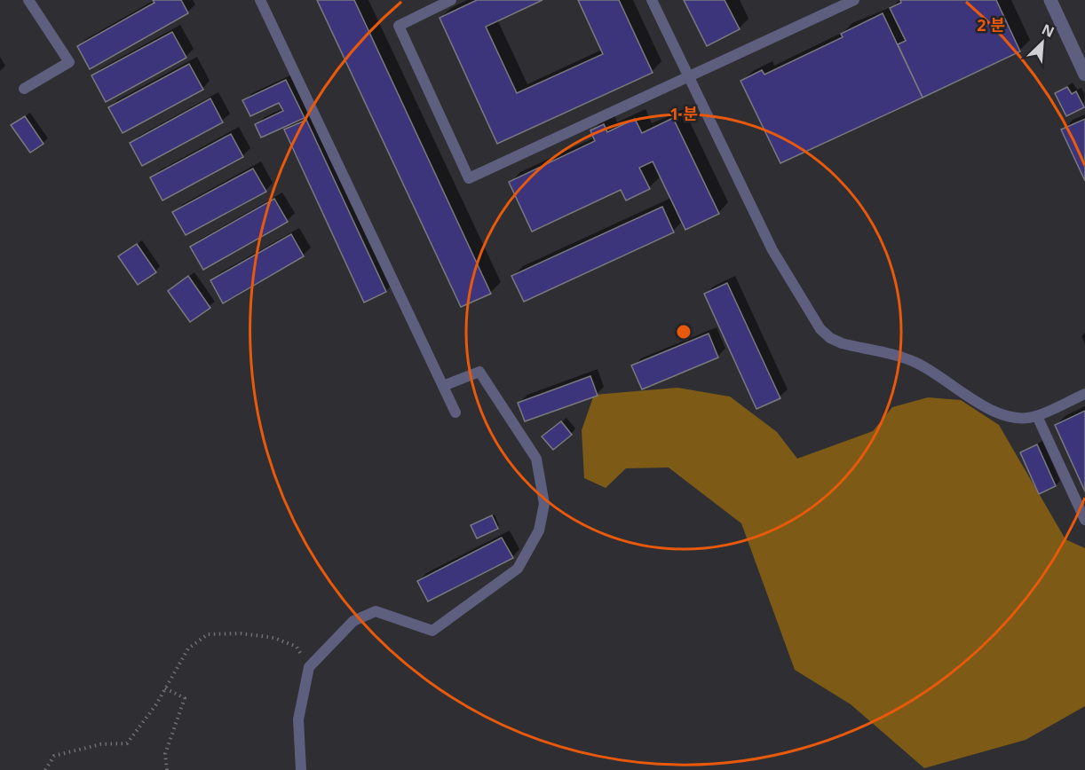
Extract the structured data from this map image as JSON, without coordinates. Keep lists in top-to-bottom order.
{
  "north": "top right",
  "rings": ["2 분", "1 분"]
}
